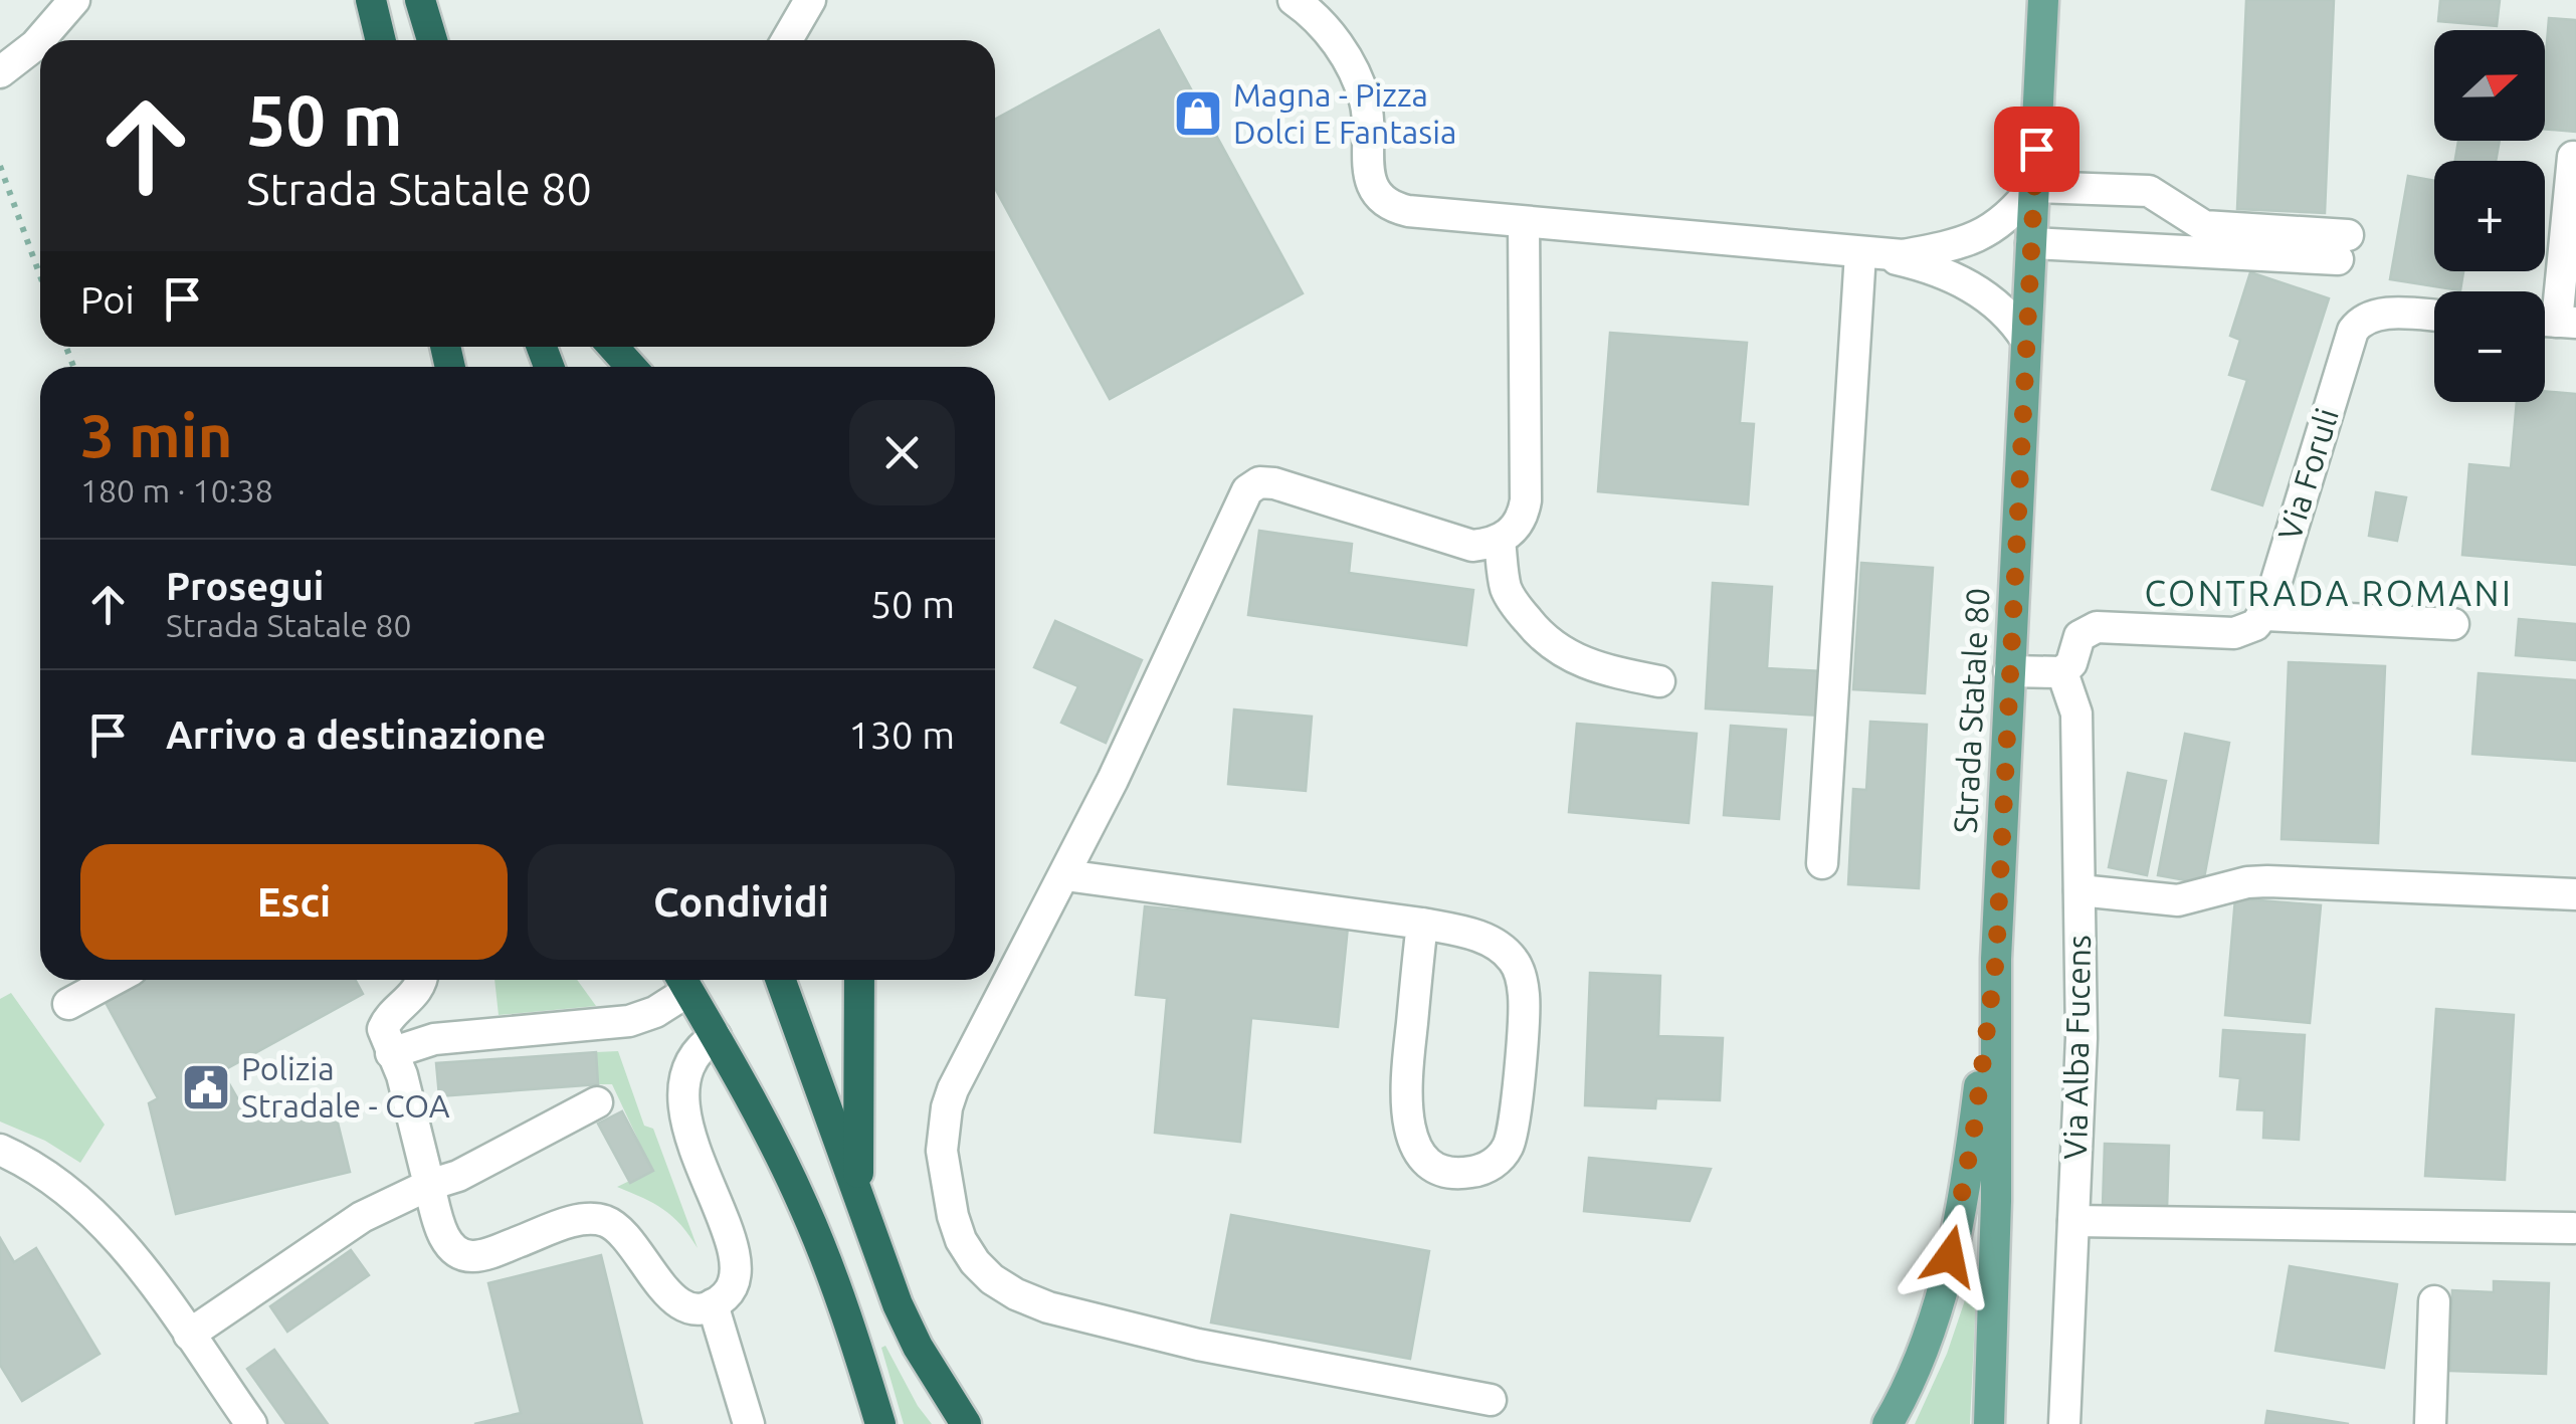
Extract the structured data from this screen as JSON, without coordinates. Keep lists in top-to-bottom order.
{
  "streets": {
    "main road": ["Strada Statale 80"],
    "street": ["Via Foruli", "Via Alba Fucens"]
  },
  "districts": ["CONTRADA ROMANI"],
  "places": {
    "shop": ["Magna - Pizza Dolci E Fantasia"],
    "public building": ["Polizia Stradale - COA"]
  },
  "north": "right",
  "page": {
    "map_buttons": ["+", "−"],
    "turn": ["50 m", "Strada Statale 80"],
    "then": "Poi",
    "heading": ["3 min", "180 m · 10:38"],
    "list": [
      {
        "name": "Prosegui",
        "note": "Strada Statale 80",
        "value": "50 m"
      },
      {
        "name": "Arrivo a destinazione",
        "value": "130 m"
      }
    ],
    "buttons": ["Esci", "Condividi"]
  }
}
